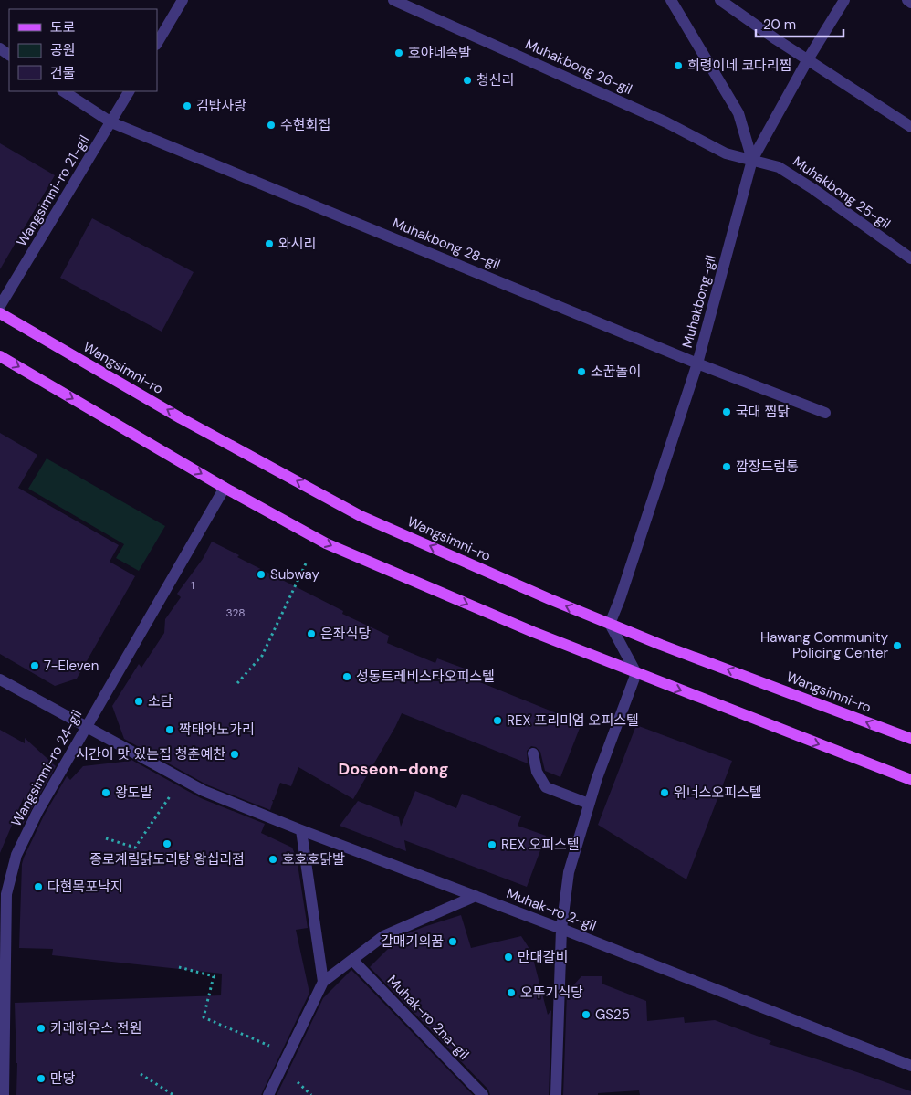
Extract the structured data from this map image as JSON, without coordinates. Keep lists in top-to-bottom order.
{
  "streets": {
    "main road": ["Wangsimni-ro"],
    "street": [
      "Muhakbong 26-gil",
      "Wangsimni-ro 21-gil",
      "Muhakbong 25-gil",
      "Muhakbong 28-gil",
      "Muhakbong-gil",
      "Wangsimni-ro 24-gil",
      "Muhak-ro 2-gil",
      "Muhak-ro 2na-gil"
    ]
  },
  "crossings": [
    ["Muhakbong 26-gil", "Muhakbong 25-gil"],
    ["Muhakbong 26-gil", "Muhakbong-gil"],
    ["Wangsimni-ro 21-gil", "Muhakbong 28-gil"],
    ["Muhakbong 25-gil", "Muhakbong-gil"],
    ["Muhakbong 28-gil", "Muhakbong-gil"],
    ["Muhakbong-gil", "Wangsimni-ro"],
    ["Wangsimni-ro 24-gil", "Muhak-ro 2-gil"]
  ],
  "districts": ["Doseon-dong"],
  "places": [
    "호야네족발",
    "희령이네 코다리찜",
    "청신리",
    "김밥사랑",
    "수현회집",
    "와시리",
    "소꿉놀이",
    "국대 찜닭",
    "깜장드럼통",
    "Subway",
    "은좌식당",
    "Hawang Community Policing Center",
    "7-Eleven",
    "성동트레비스타오피스텔",
    "소담",
    "REX 프리미엄 오피스텔",
    "짝태와노가리",
    "시간이 맛 있는집 청춘예찬",
    "왕도밭",
    "위너스오피스텔",
    "종로계림닭도리탕 왕십리점",
    "REX 오피스텔",
    "호호호닭발",
    "다현목포낙지",
    "갈매기의꿈",
    "만대갈비",
    "오뚜기식당",
    "GS25",
    "카레하우스 전원",
    "만땅"
  ],
  "house_numbers": ["1", "328"],
  "legend": ["도로", "공원", "건물"],
  "scale_bar": "20 m"
}
